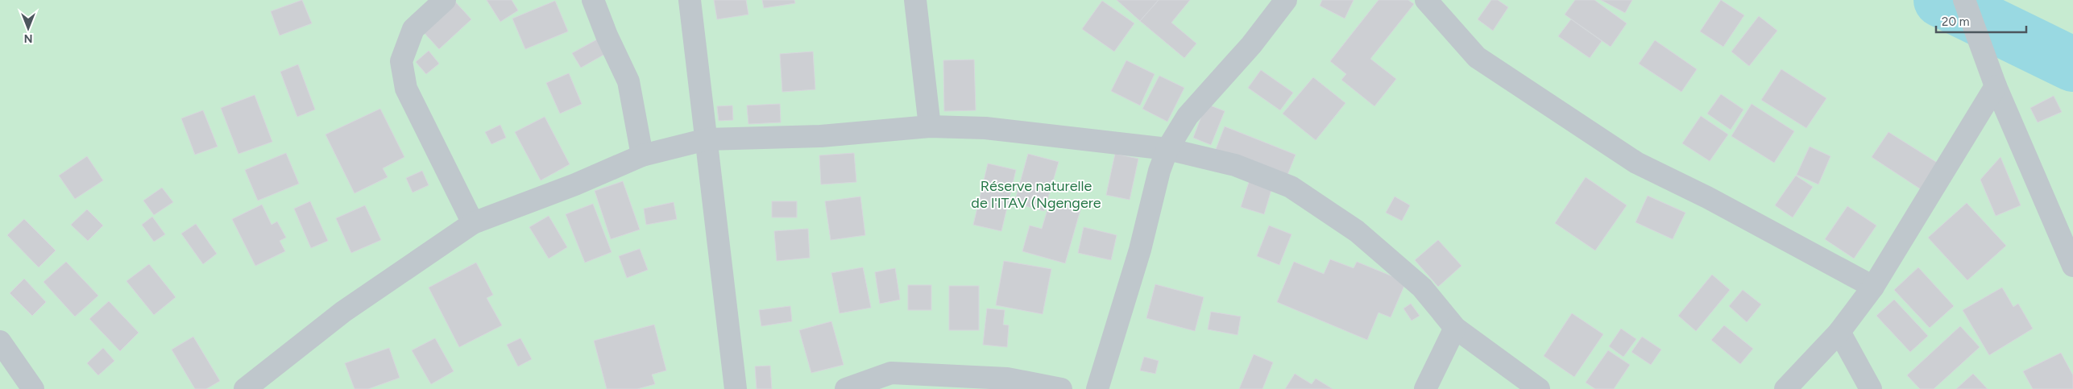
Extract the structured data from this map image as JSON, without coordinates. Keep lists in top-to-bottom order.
{
  "parks": ["Réserve naturelle de l'ITAV (Ngengere"],
  "scale_bar": "20 m",
  "north": "bottom"
}
